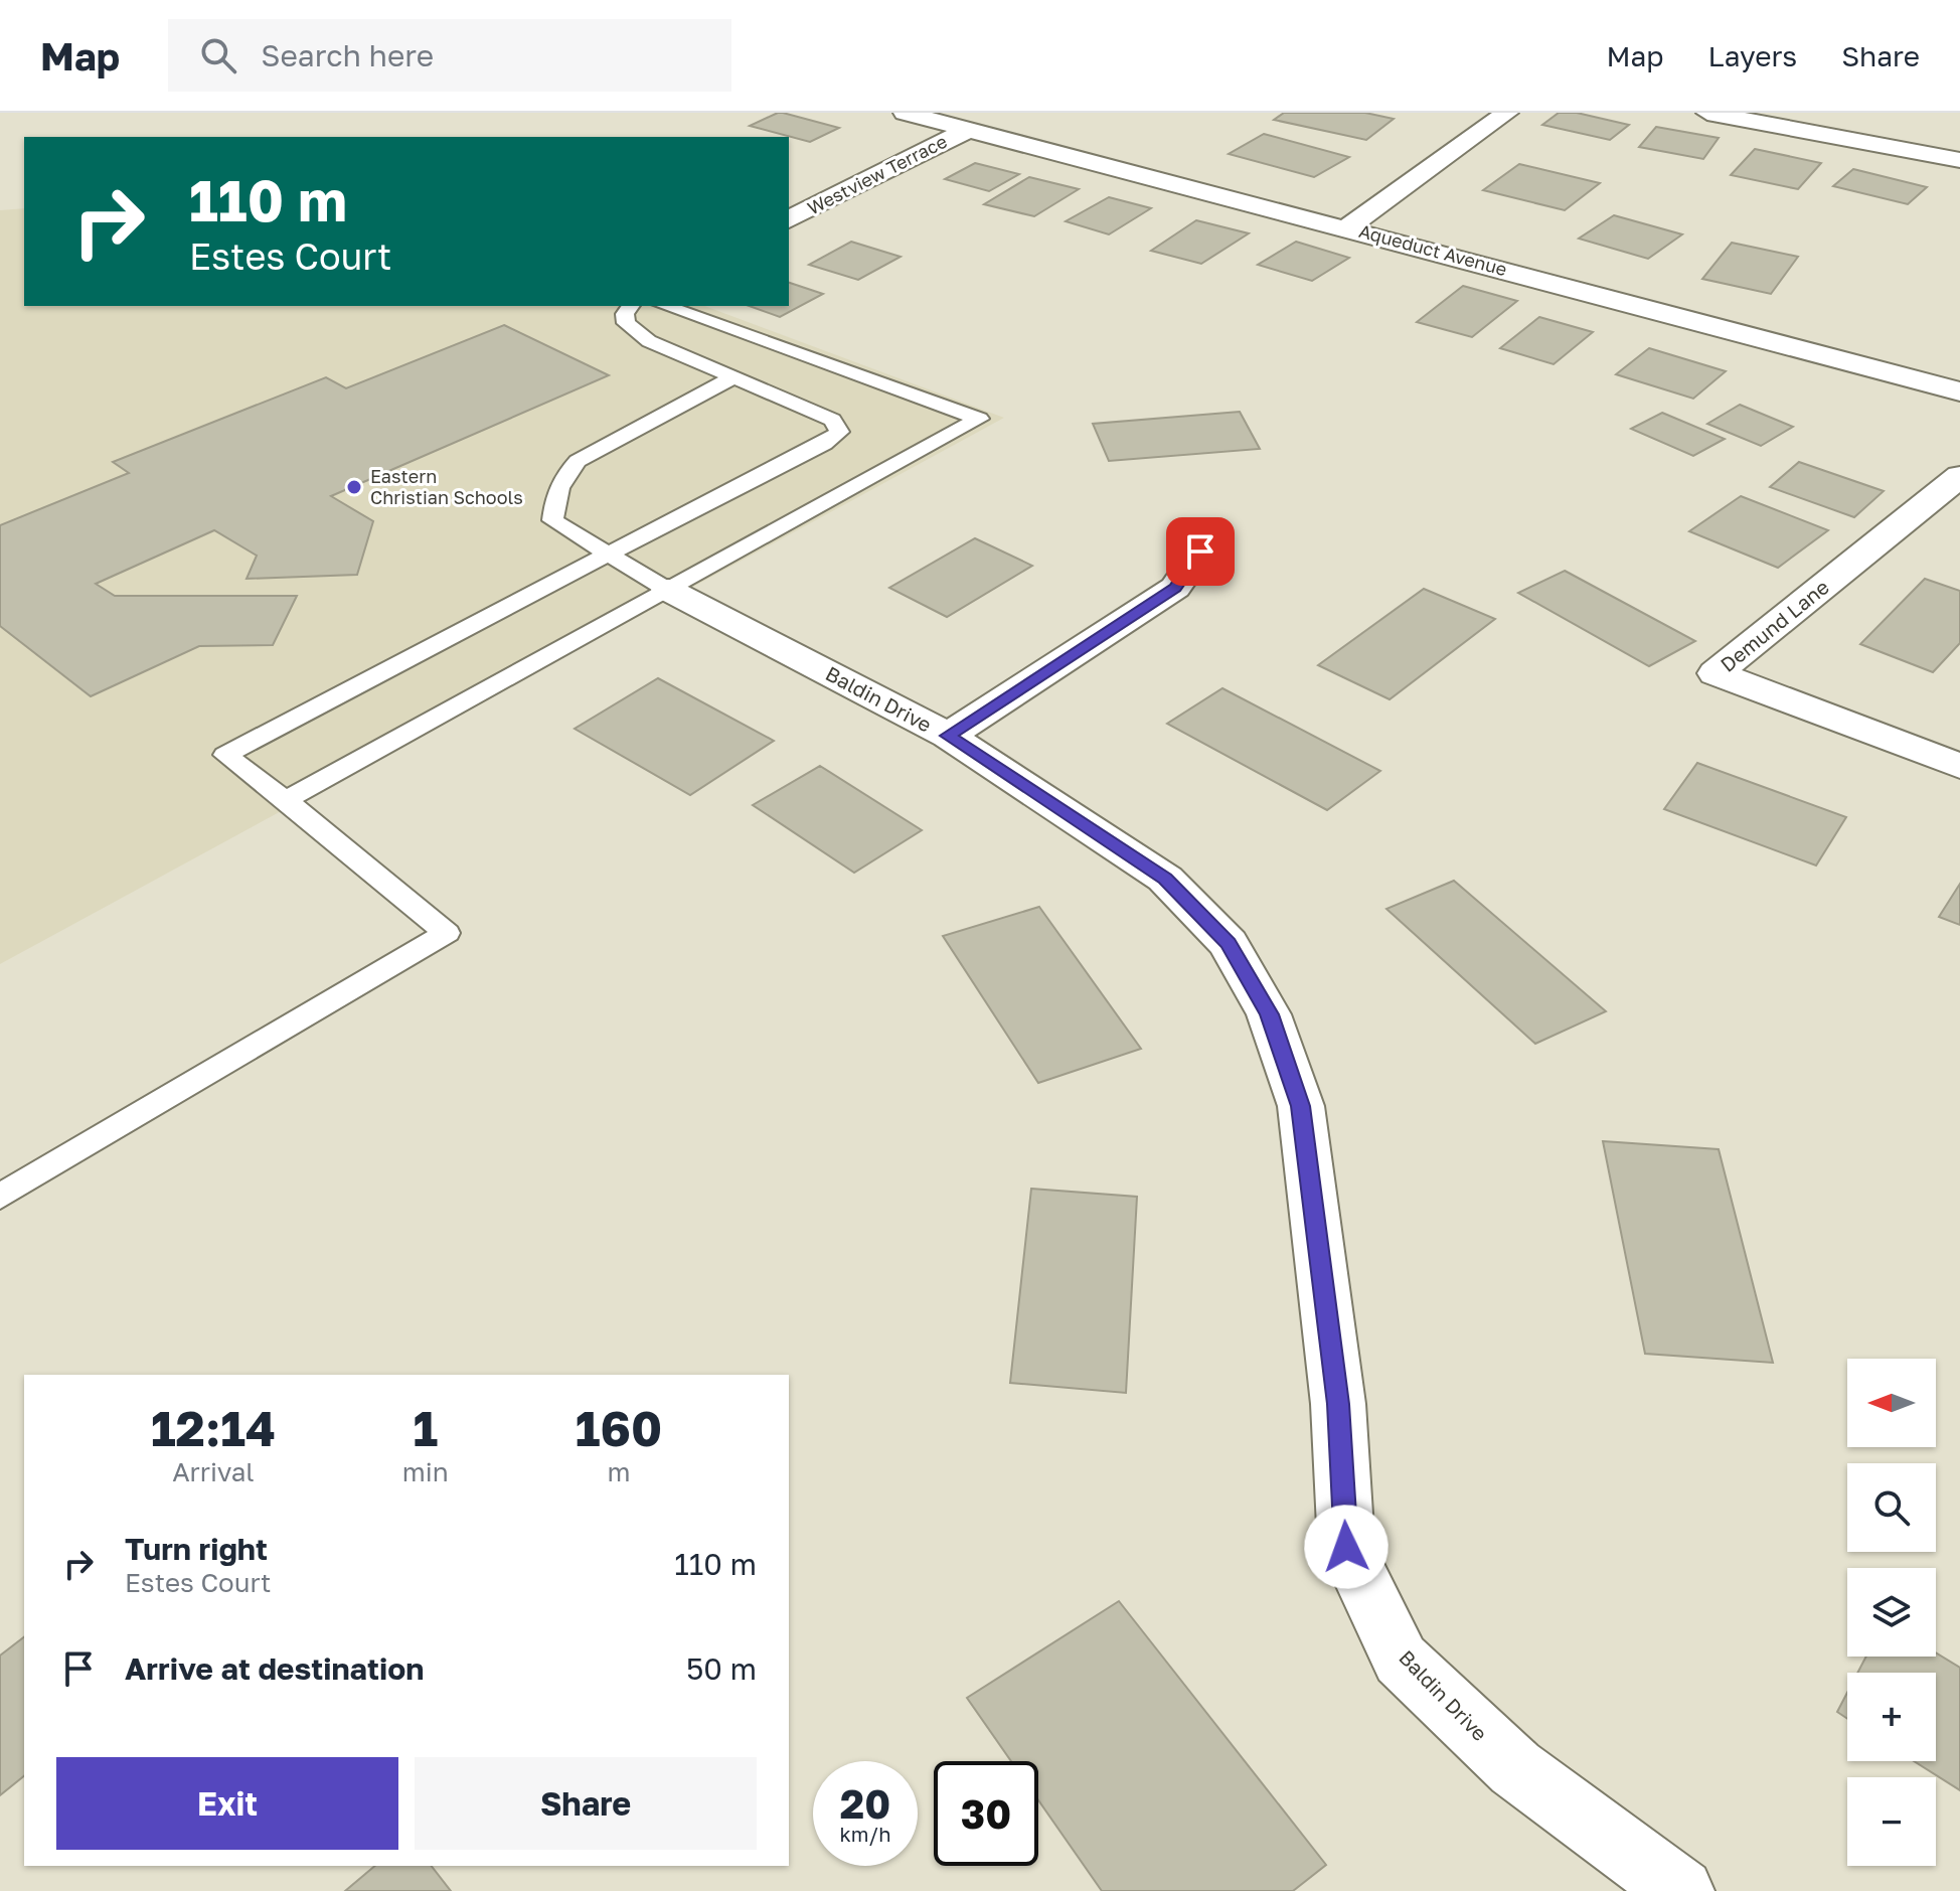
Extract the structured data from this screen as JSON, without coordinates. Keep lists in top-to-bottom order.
{
  "streets": {
    "street": [
      "Westview Terrace",
      "Aqueduct Avenue",
      "Demund Lane",
      "Baldin Drive"
    ]
  },
  "crossings": [
    ["Westview Terrace", "Aqueduct Avenue"]
  ],
  "places": ["Eastern Christian Schools"],
  "north": "left",
  "page": {
    "header": "Map",
    "search": "Search here",
    "nav": ["Map", "Layers", "Share"],
    "turn": ["110 m", "Estes Court"],
    "map_buttons": ["+", "−"],
    "eta": [
      "12:14",
      "Arrival",
      "1",
      "min",
      "160",
      "m"
    ],
    "list": [
      {
        "name": "Turn right",
        "note": "Estes Court",
        "value": "110 m"
      },
      {
        "name": "Arrive at destination",
        "value": "50 m"
      }
    ],
    "buttons": ["Exit", "Share"],
    "speed": "20 km/h",
    "limit": "30"
  }
}
